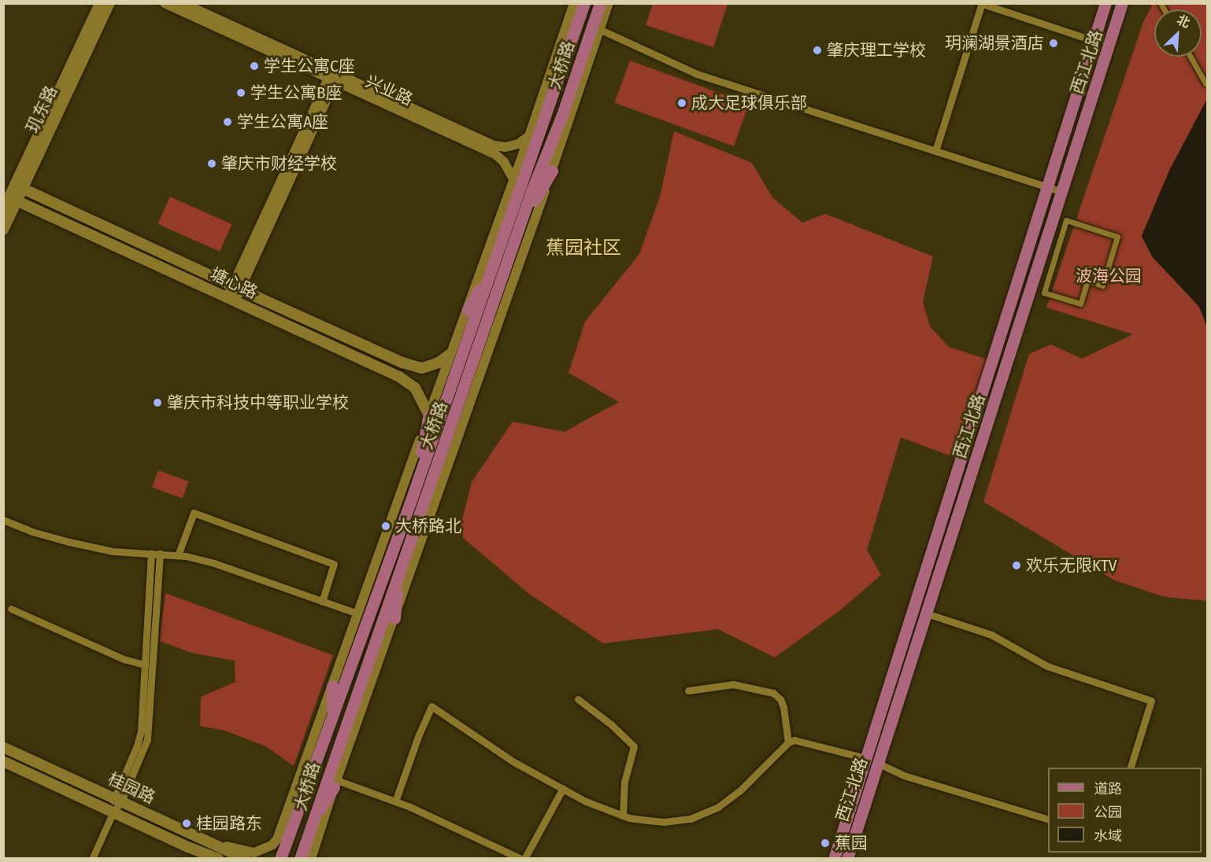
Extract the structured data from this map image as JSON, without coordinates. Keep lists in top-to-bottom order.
{
  "streets": {
    "main road": [
      "西江北路",
      "大桥路",
      "玑东路",
      "塘心路",
      "桂园路"
    ],
    "street": ["兴业路"]
  },
  "crossings": [
    ["玑东路", "塘心路"]
  ],
  "districts": ["蕉园社区"],
  "parks": ["波海公园"],
  "places": [
    "玥澜湖景酒店",
    "肇庆理工学校",
    "学生公寓C座",
    "学生公寓B座",
    "成大足球俱乐部",
    "学生公寓A座",
    "肇庆市财经学校",
    "肇庆市科技中等职业学校",
    "大桥路北",
    "欢乐无限KTV",
    "桂园路东",
    "蕉园"
  ],
  "legend": ["道路", "公园", "水域"],
  "north": "top right"
}
